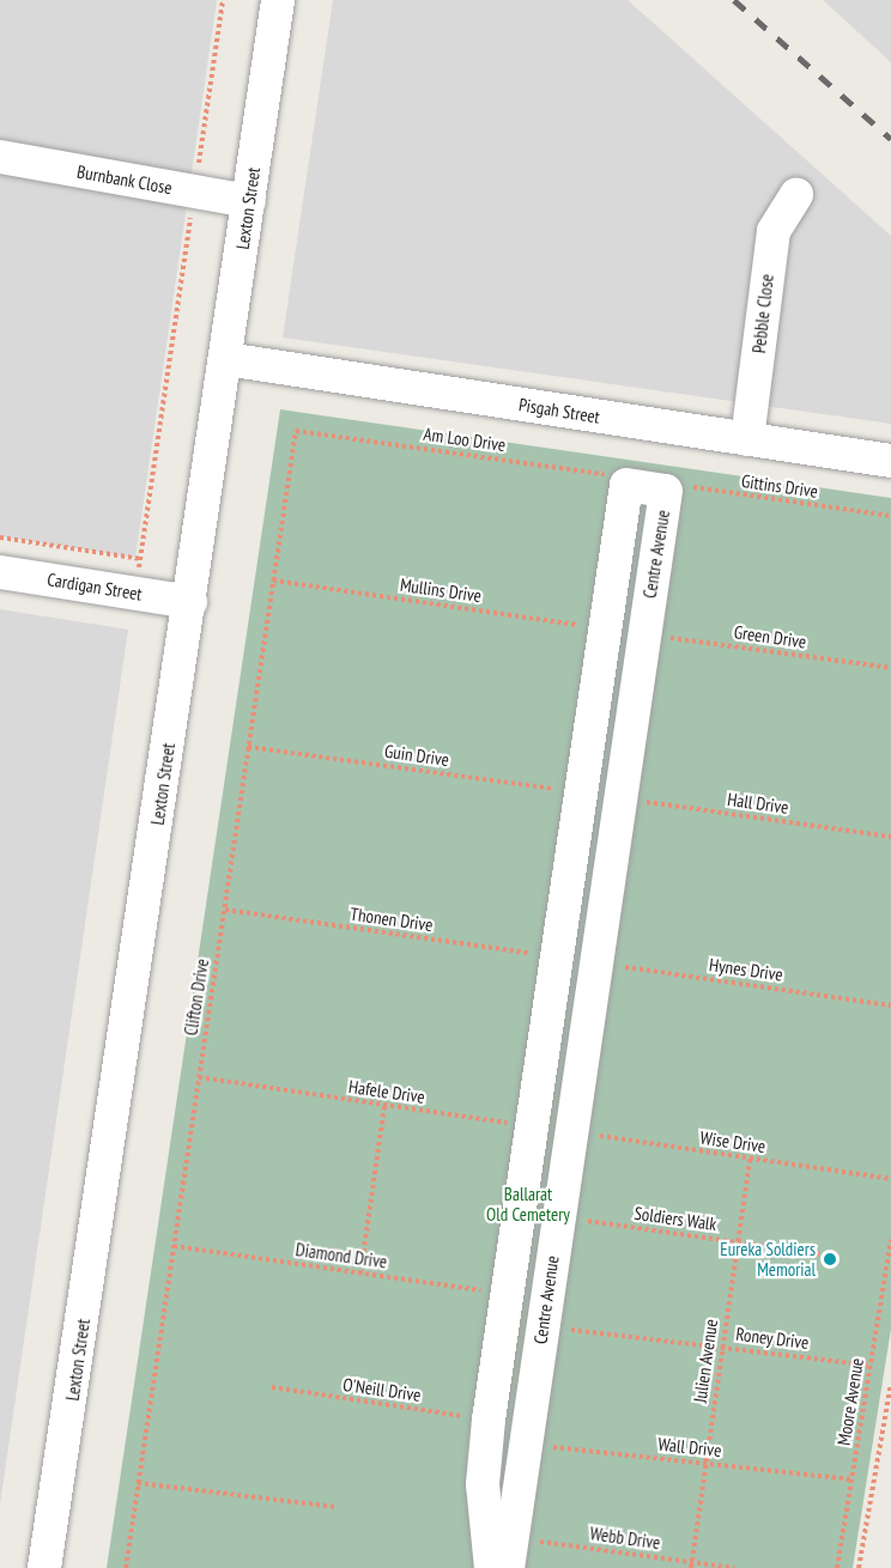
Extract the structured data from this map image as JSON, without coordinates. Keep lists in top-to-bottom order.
{
  "streets": {
    "street": [
      "Burnbank Close",
      "Lexton Street",
      "Pebble Close",
      "Pisgah Street",
      "Centre Avenue",
      "Cardigan Street"
    ],
    "path": [
      "Am Loo Drive",
      "Gittins Drive",
      "Mullins Drive",
      "Green Drive",
      "Guin Drive",
      "Hall Drive",
      "Thonen Drive",
      "Hynes Drive",
      "Clifton Drive",
      "Hafele Drive",
      "Wise Drive",
      "Soldiers Walk",
      "Diamond Drive",
      "Roney Drive",
      "Julien Avenue",
      "O'Neill Drive",
      "Moore Avenue",
      "Wall Drive",
      "Webb Drive"
    ]
  },
  "crossings": [
    ["Burnbank Close", "Lexton Street"],
    ["Lexton Street", "Pisgah Street"],
    ["Lexton Street", "Cardigan Street"],
    ["Pebble Close", "Pisgah Street"],
    ["Am Loo Drive", "Centre Avenue"],
    ["Am Loo Drive", "Clifton Drive"],
    ["Gittins Drive", "Centre Avenue"],
    ["Centre Avenue", "Green Drive"],
    ["Centre Avenue", "Hall Drive"],
    ["Centre Avenue", "Hynes Drive"],
    ["Centre Avenue", "Wise Drive"],
    ["Centre Avenue", "Soldiers Walk"],
    ["Centre Avenue", "Roney Drive"],
    ["Centre Avenue", "Wall Drive"],
    ["Centre Avenue", "Webb Drive"],
    ["Mullins Drive", "Clifton Drive"],
    ["Guin Drive", "Clifton Drive"],
    ["Thonen Drive", "Clifton Drive"],
    ["Clifton Drive", "Hafele Drive"],
    ["Clifton Drive", "Diamond Drive"],
    ["Wise Drive", "Julien Avenue"],
    ["Soldiers Walk", "Julien Avenue"],
    ["Roney Drive", "Julien Avenue"],
    ["Roney Drive", "Moore Avenue"],
    ["Julien Avenue", "Wall Drive"],
    ["Julien Avenue", "Webb Drive"],
    ["Moore Avenue", "Wall Drive"]
  ],
  "parks": ["Ballarat Old Cemetery"],
  "places": ["Eureka Soldiers Memorial"]
}
